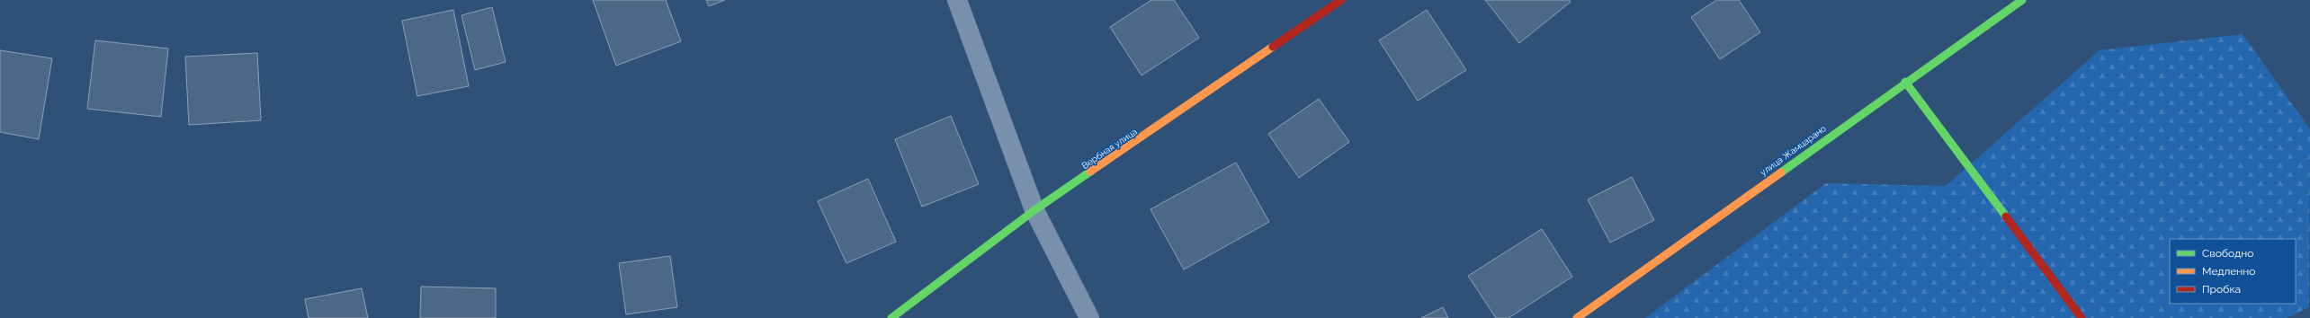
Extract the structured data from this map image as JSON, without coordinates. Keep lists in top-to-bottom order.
{
  "streets": {
    "street": ["Вербная улица", "улица Жамцарано"]
  },
  "legend": ["Свободно", "Медленно", "Пробка"]
}
